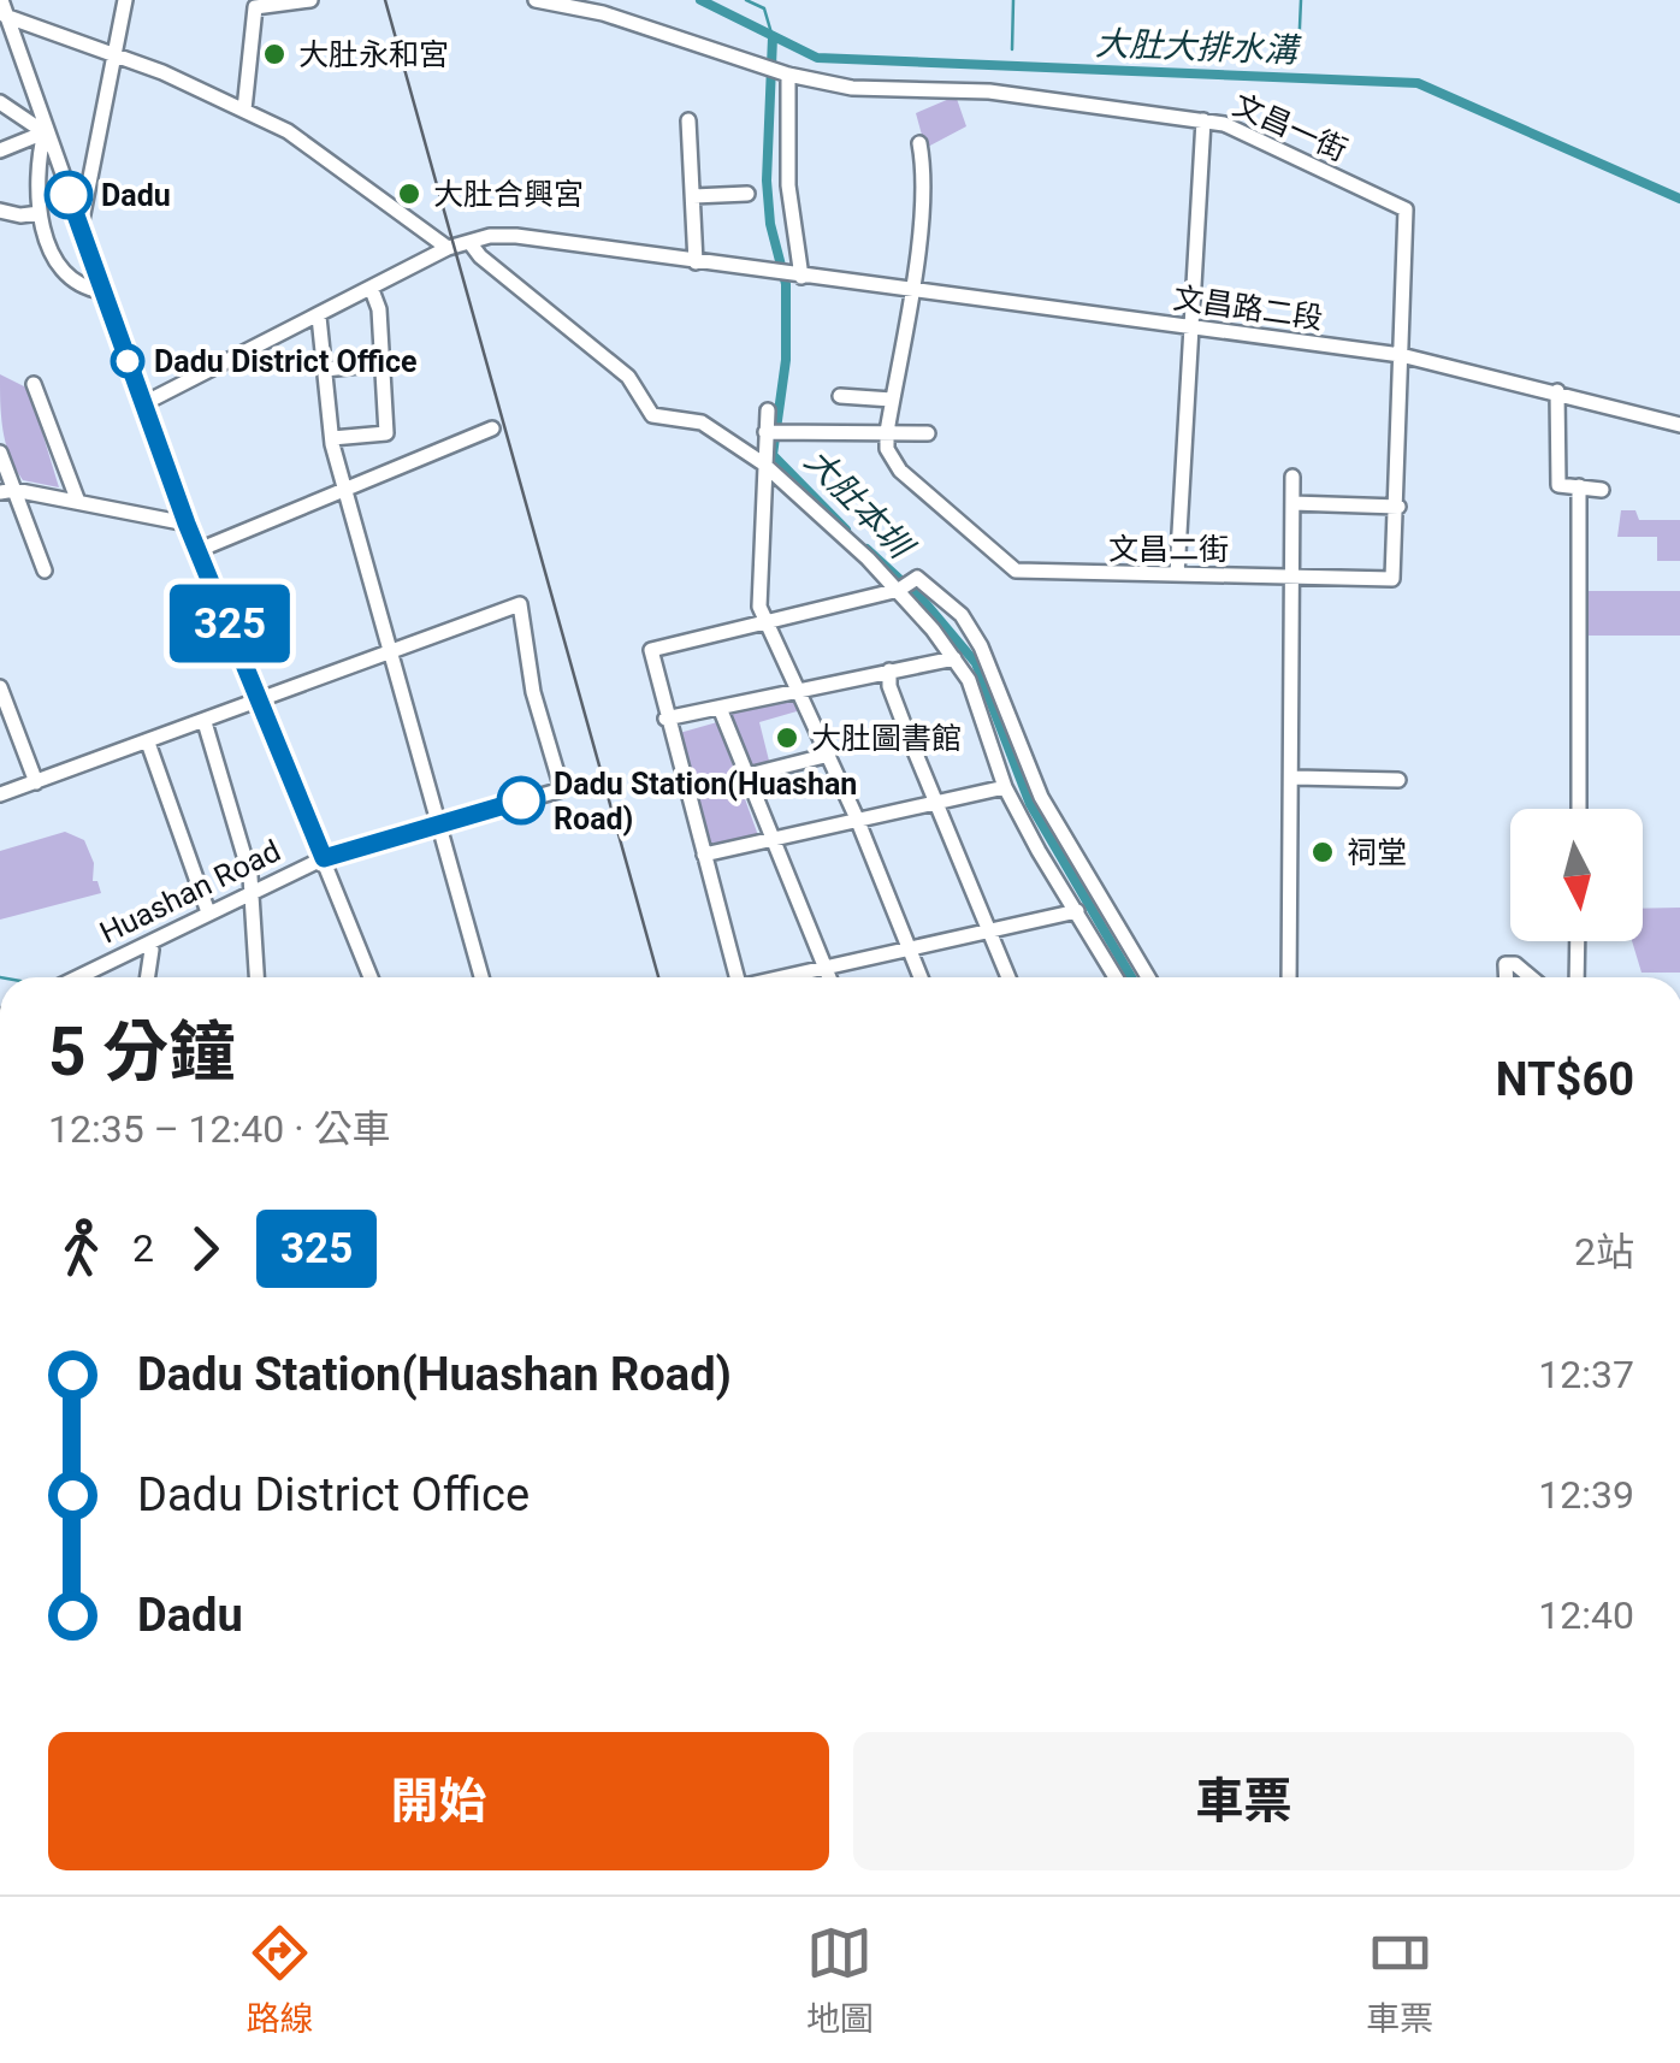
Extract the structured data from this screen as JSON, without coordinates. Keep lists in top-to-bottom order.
{
  "streets": {
    "street": [
      "文昌一街",
      "文昌路二段",
      "文昌二街",
      "Huashan Road"
    ]
  },
  "crossings": [
    ["文昌一街", "文昌路二段"],
    ["文昌一街", "文昌二街"],
    ["文昌路二段", "文昌二街"]
  ],
  "water": ["大肚大排水溝", "大肚本圳"],
  "places": [
    "大肚永和宮",
    "大肚合興宮",
    "Dadu",
    "Dadu District Office",
    "大肚圖書館",
    "Dadu Station(Huashan Road)",
    "祠堂"
  ],
  "lines": ["bus line 325"],
  "north": "bottom",
  "page": {
    "on_map": "325",
    "heading": ["5 分鐘", "12:35 – 12:40 · 公車", "NT$60"],
    "legs": ["2", "325", "2站"],
    "list": [
      {
        "name": "Dadu Station(Huashan Road)",
        "value": "12:37"
      },
      {
        "name": "Dadu District Office",
        "value": "12:39"
      },
      {
        "name": "Dadu",
        "value": "12:40"
      }
    ],
    "buttons": ["開始", "車票"],
    "tabs": ["路線", "地圖", "車票"]
  }
}
